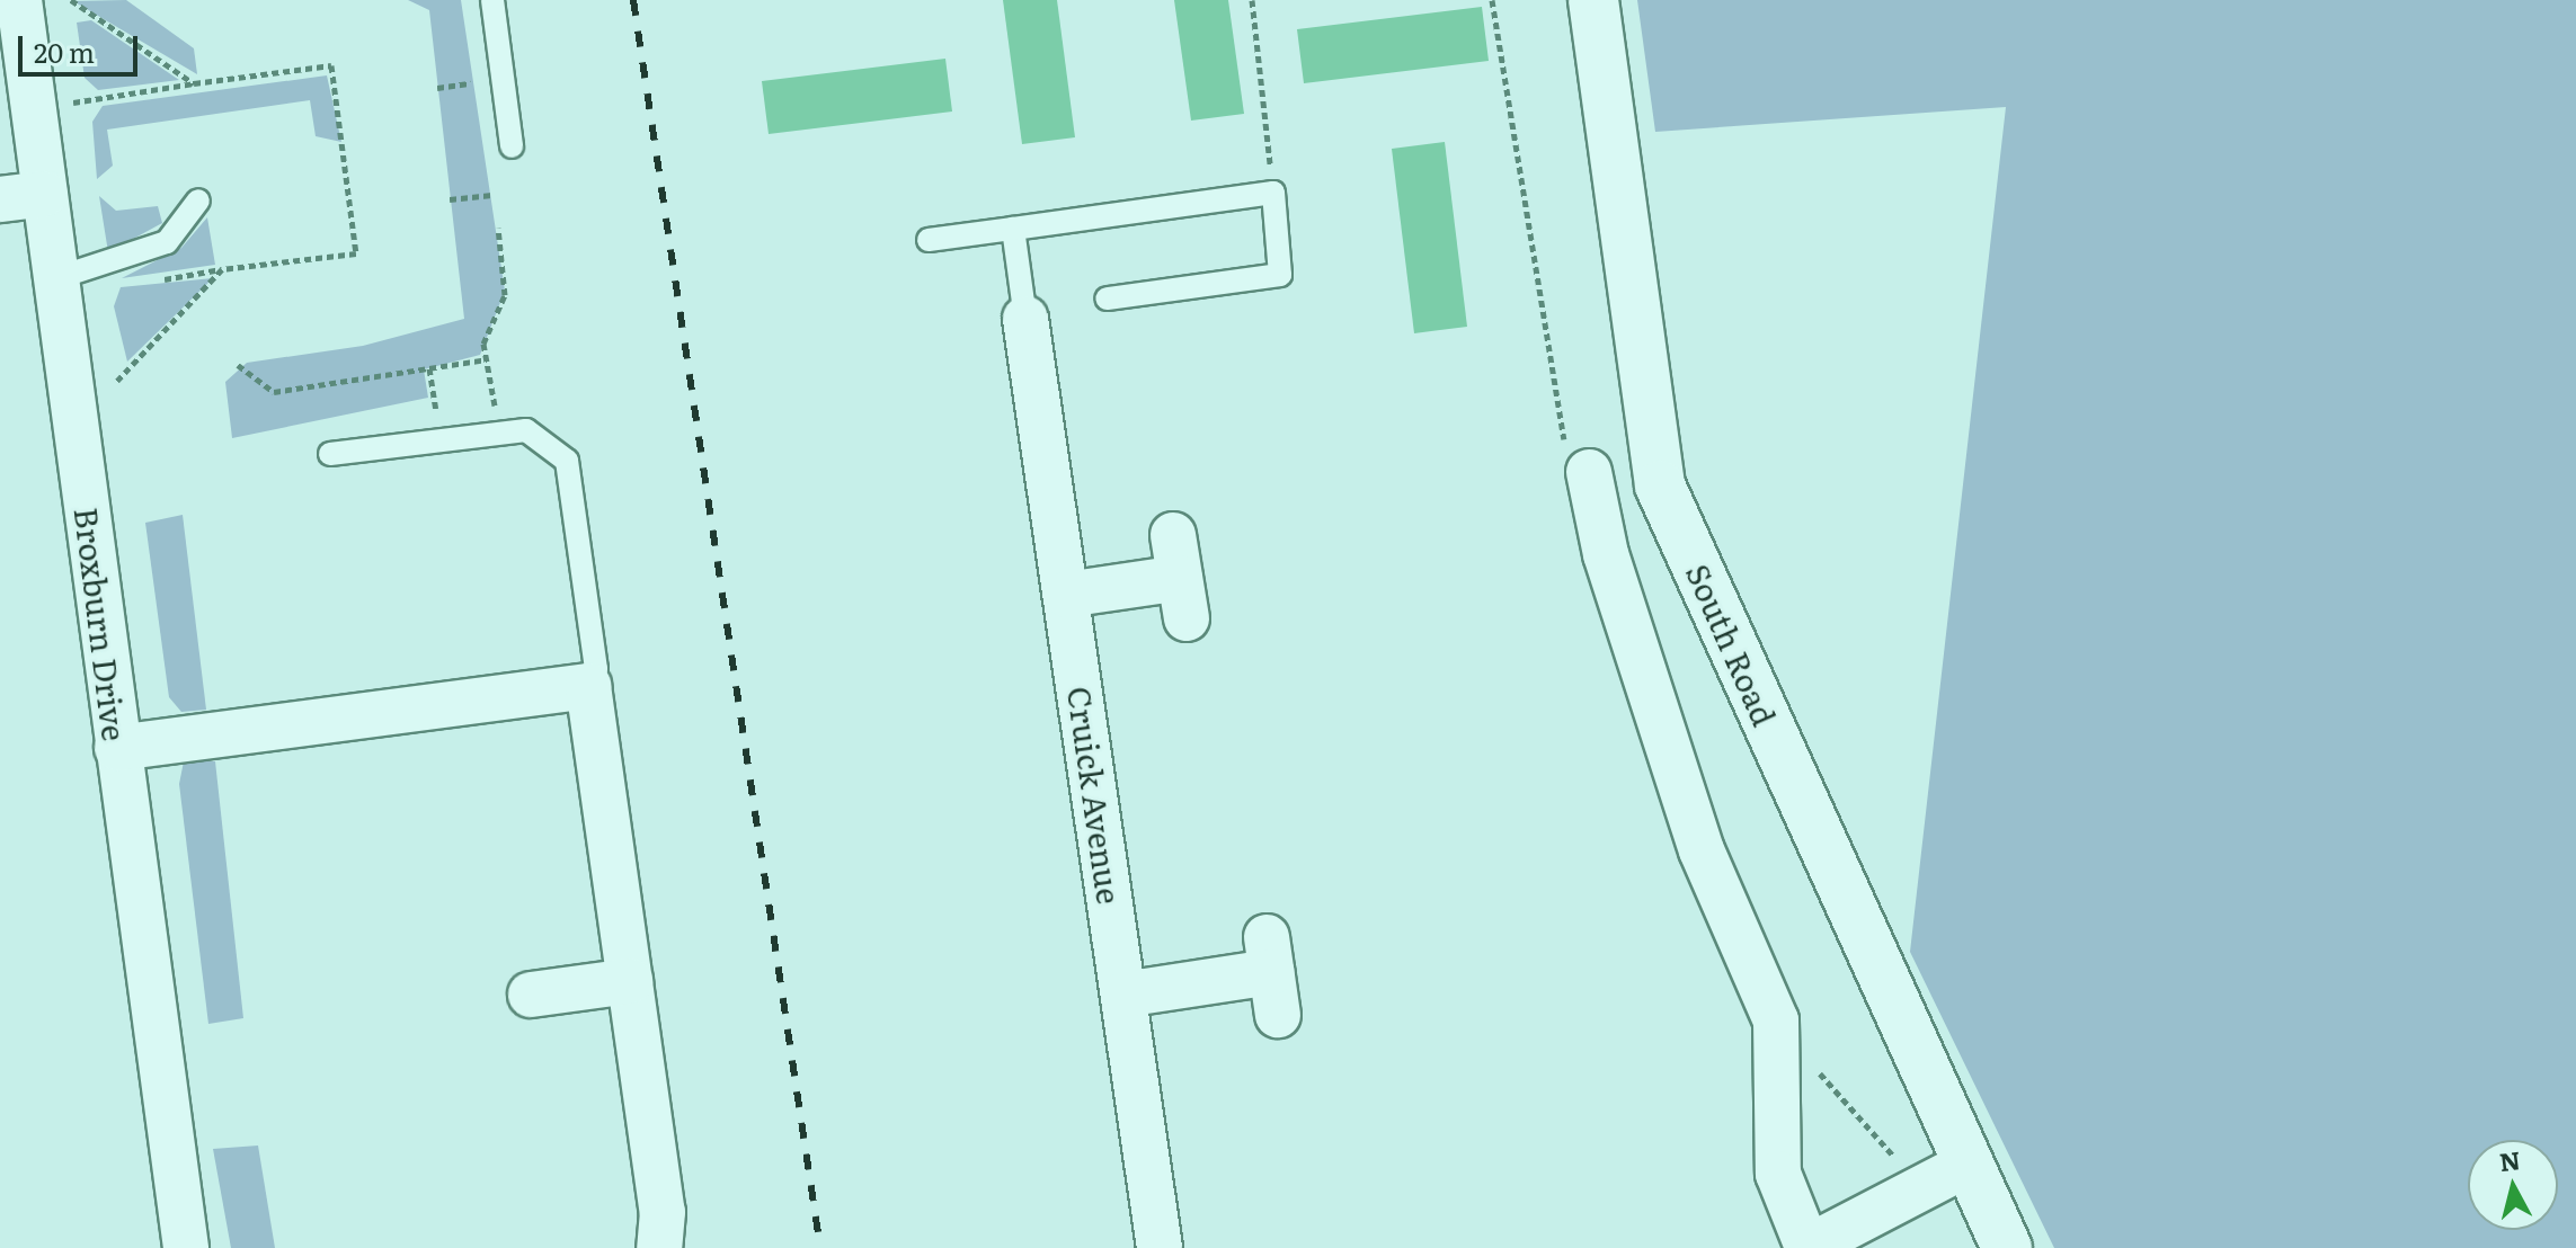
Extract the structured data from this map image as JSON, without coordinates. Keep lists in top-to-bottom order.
{
  "streets": {
    "main road": ["South Road"],
    "street": ["Broxburn Drive", "Cruick Avenue"]
  },
  "scale_bar": "20 m",
  "north": "top"
}
